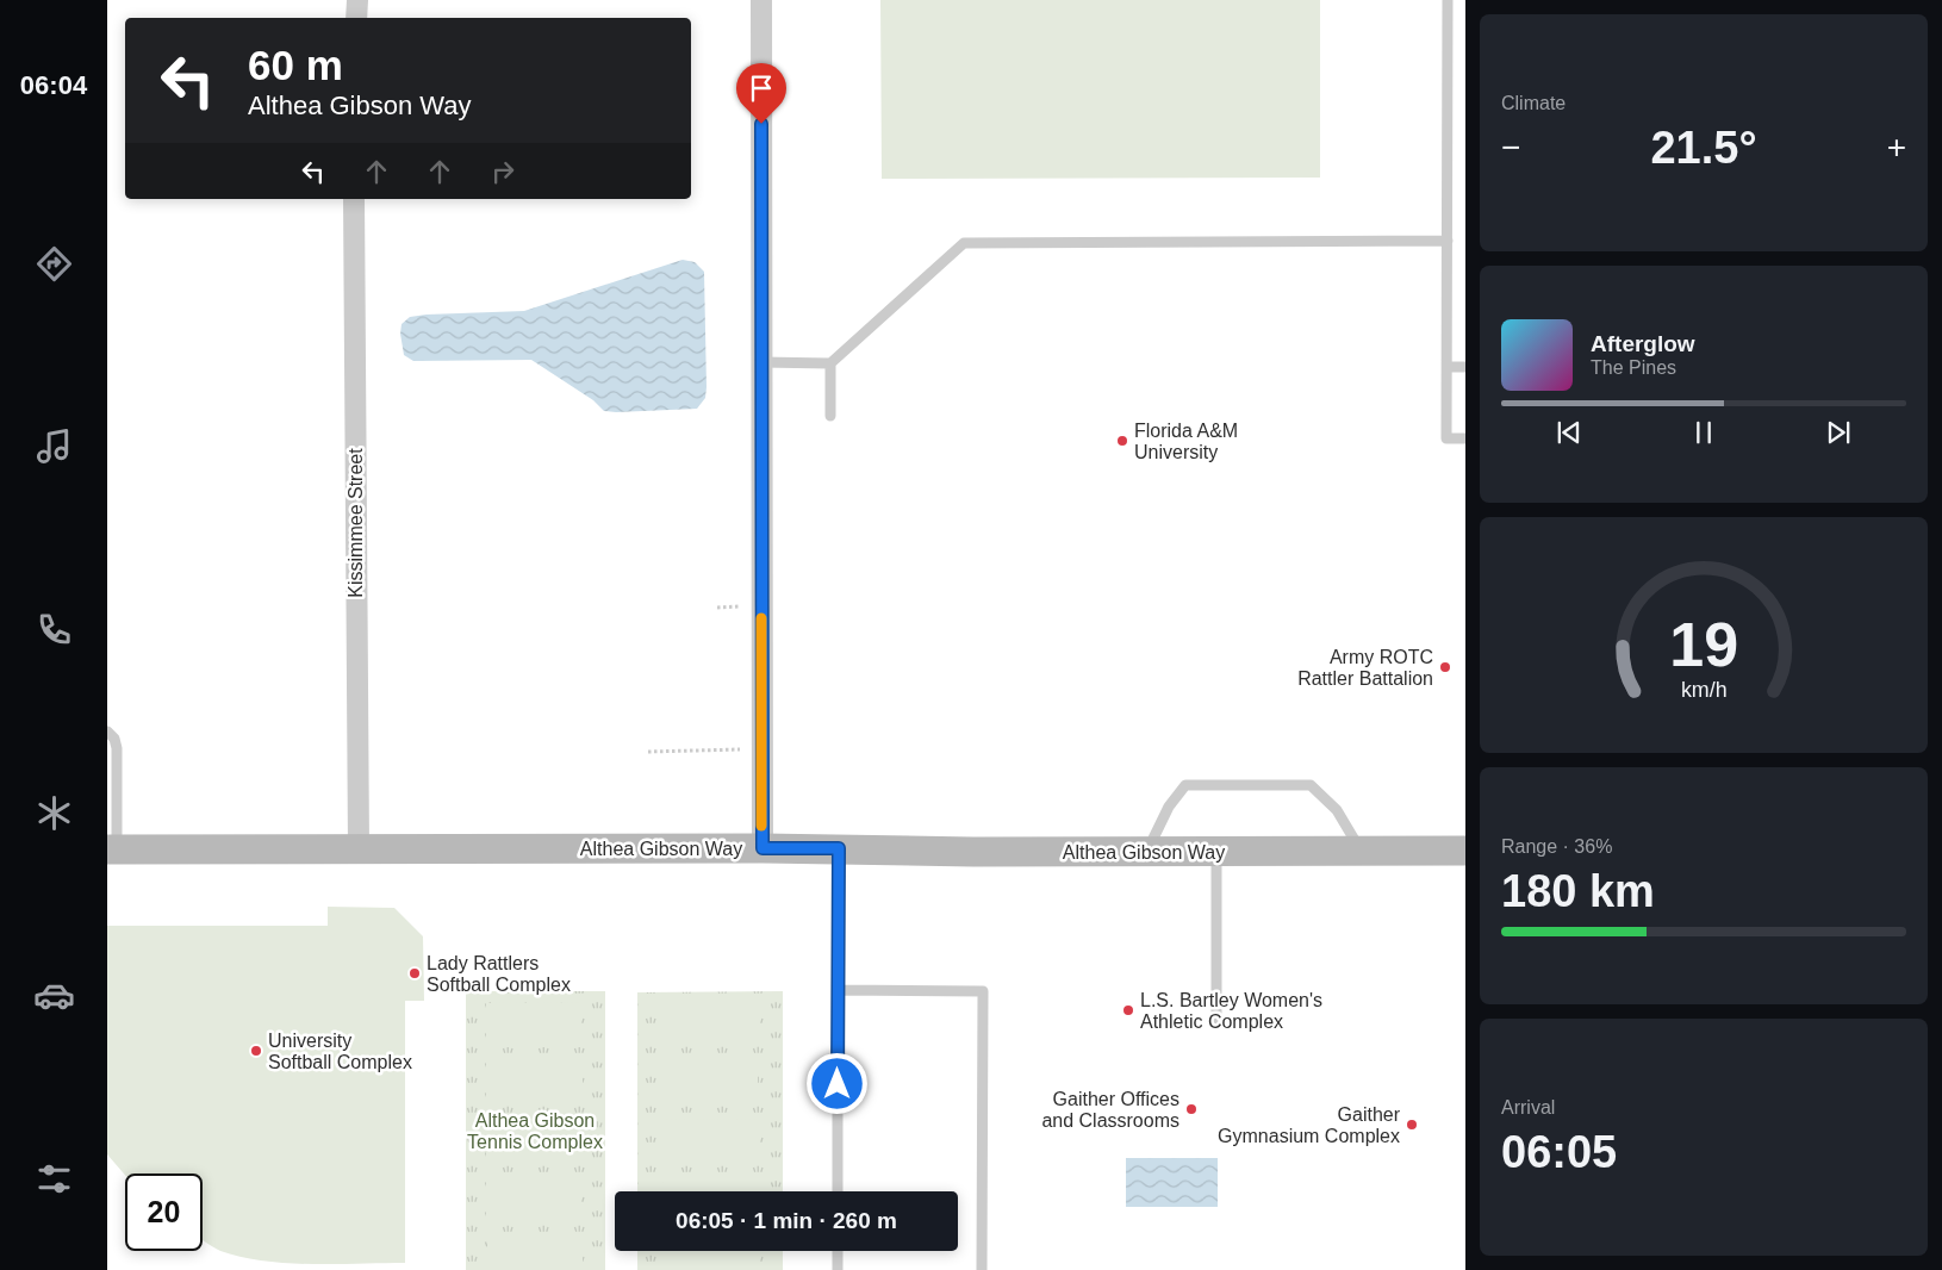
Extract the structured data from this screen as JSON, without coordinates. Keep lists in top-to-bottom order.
{
  "streets": {
    "street": ["Kissimmee Street", "Althea Gibson Way"]
  },
  "crossings": [
    ["Kissimmee Street", "Althea Gibson Way"]
  ],
  "parks": ["Althea Gibson Tennis Complex"],
  "places": [
    "Florida A&M University",
    "Army ROTC Rattler Battalion",
    "Lady Rattlers Softball Complex",
    "L.S. Bartley Women's Athletic Complex",
    "University Softball Complex",
    "Gaither Offices and Classrooms",
    "Gaither Gymnasium Complex"
  ],
  "page": {
    "tabs": "06:04",
    "tile": [
      "Climate",
      ["Range · 36%", "180 km"],
      ["Arrival", "06:05"]
    ],
    "turn": ["60 m", "Althea Gibson Way"],
    "heat": ["−", "21.5°", "+"],
    "song": ["Afterglow", "The Pines"],
    "limit": "20",
    "trip": "06:05 · 1 min · 260 m",
    "gauge": ["19", "km/h"]
  }
}
